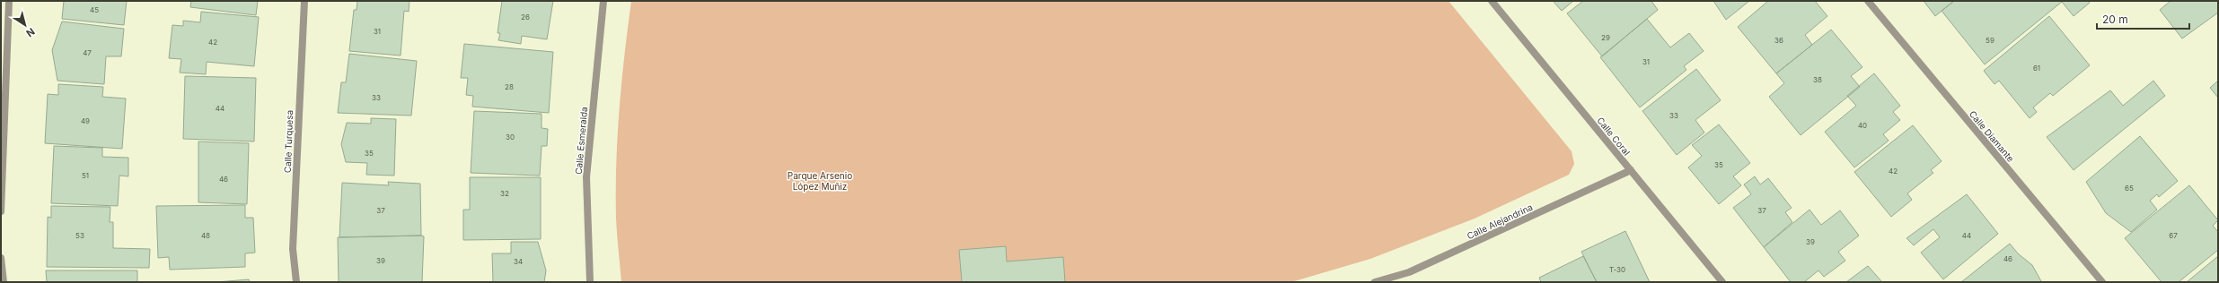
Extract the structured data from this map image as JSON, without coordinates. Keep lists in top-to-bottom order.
{
  "streets": {
    "street": [
      "Calle Coral",
      "Calle Diamante",
      "Calle Esmeralda",
      "Calle Turquesa",
      "Calle Alejandrina"
    ]
  },
  "crossings": [
    ["Calle Coral", "Calle Alejandrina"]
  ],
  "parks": ["Parque Arsenio López Muñiz"],
  "house_numbers": [
    "45",
    "26",
    "31",
    "29",
    "36",
    "59",
    "42",
    "47",
    "31",
    "61",
    "38",
    "28",
    "33",
    "44",
    "33",
    "49",
    "40",
    "30",
    "35",
    "35",
    "42",
    "51",
    "46",
    "65",
    "32",
    "37",
    "37",
    "53",
    "48",
    "44",
    "67",
    "39",
    "46",
    "39",
    "34",
    "T-30"
  ],
  "scale_bar": "20 m",
  "north": "bottom right"
}
